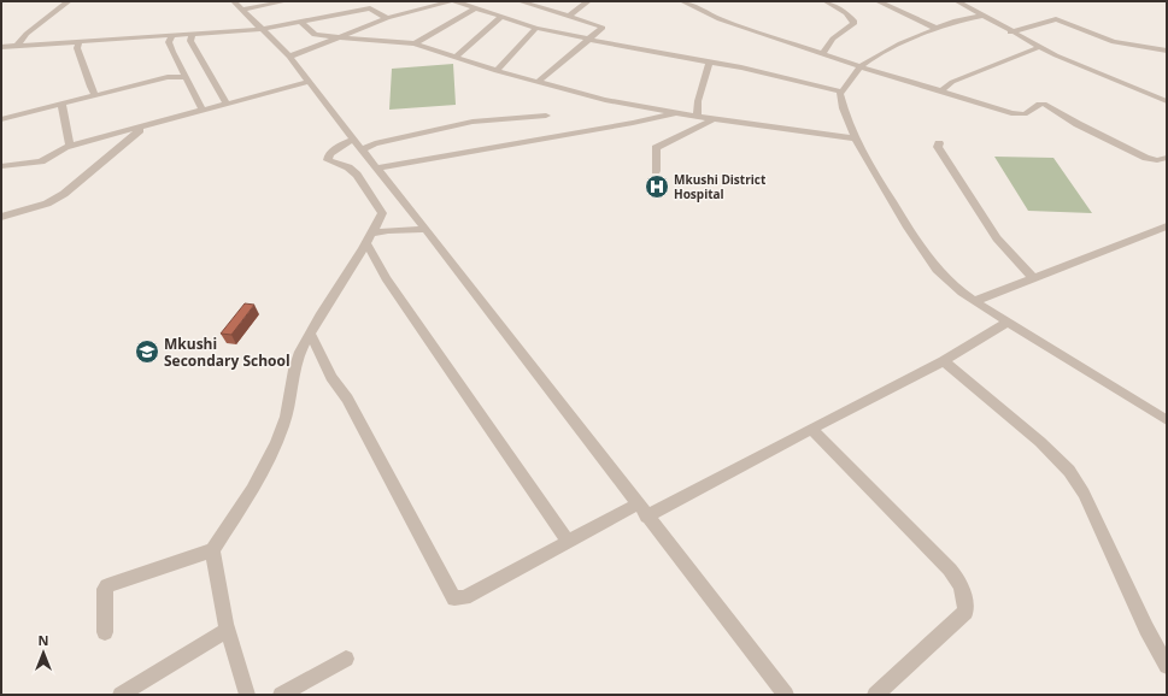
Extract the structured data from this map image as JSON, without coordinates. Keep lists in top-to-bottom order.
{
  "places": {
    "hospital": ["Mkushi District Hospital"],
    "school or university": ["Mkushi Secondary School"]
  },
  "north": "top"
}
